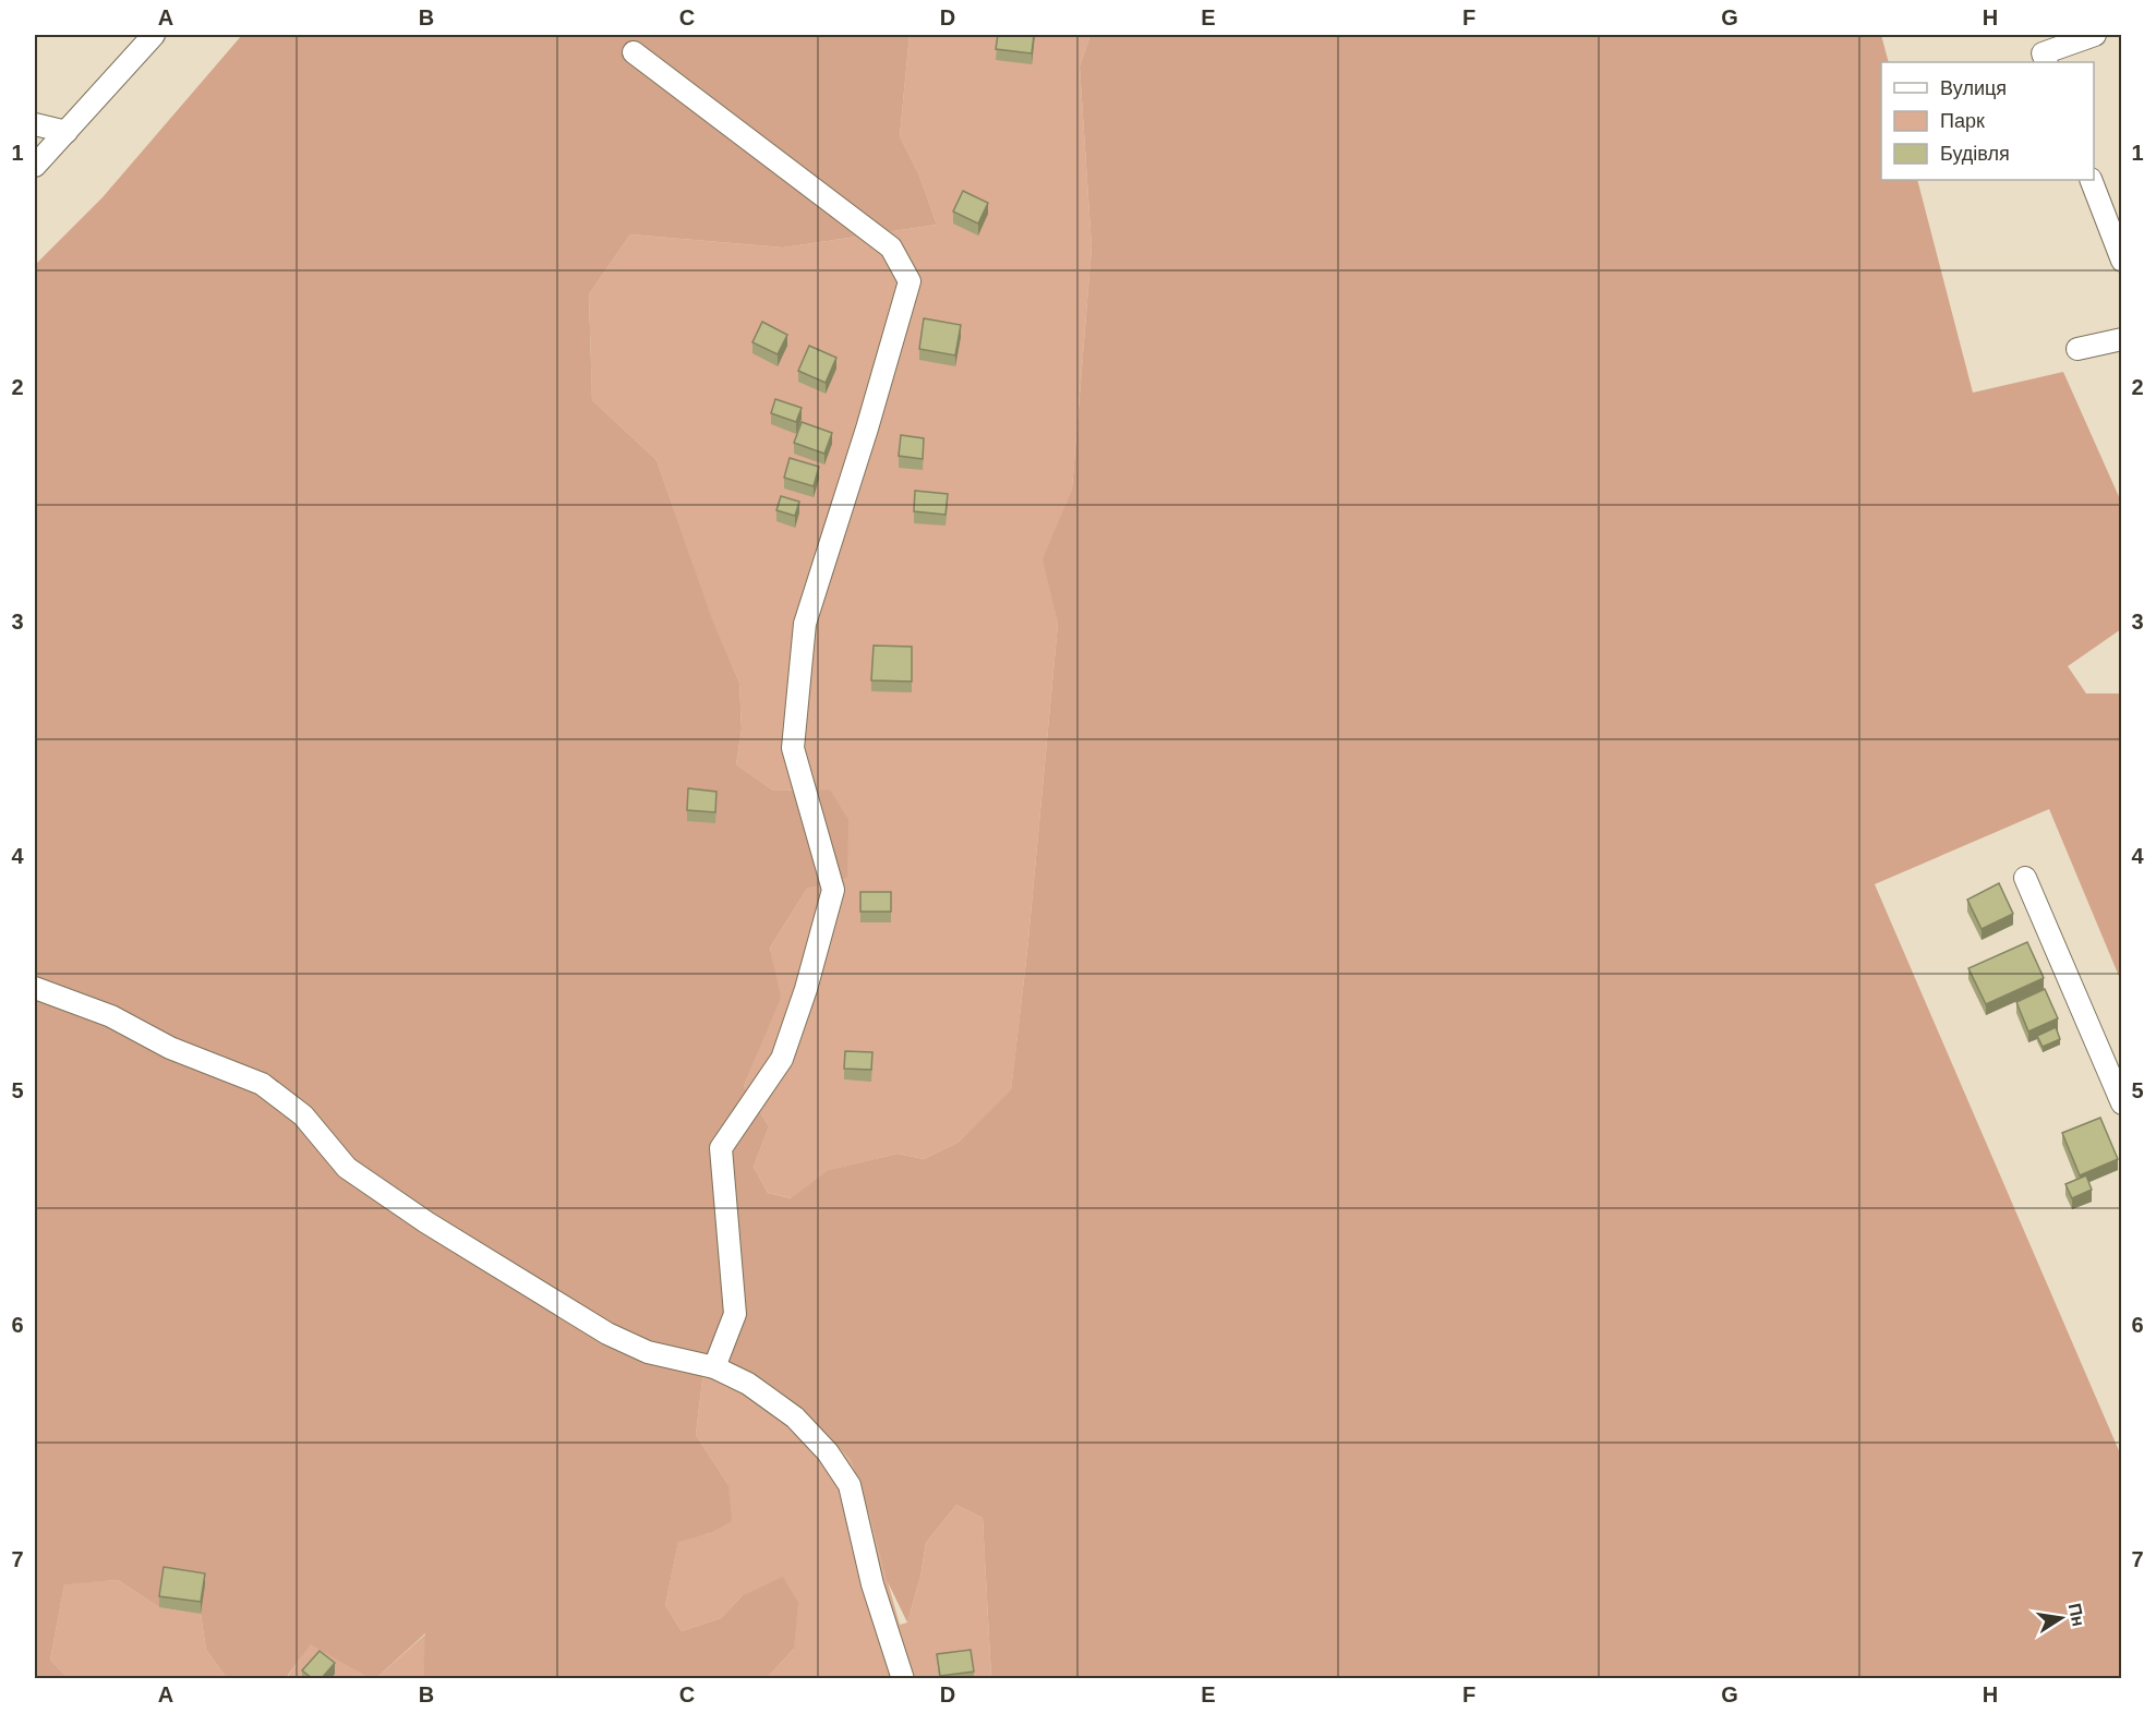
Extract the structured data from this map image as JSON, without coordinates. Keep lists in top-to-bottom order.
{
  "legend": ["Вулиця", "Парк", "Будівля"],
  "north": "right",
  "grid": {
    "columns": [
      "A",
      "B",
      "C",
      "D",
      "E",
      "F",
      "G",
      "H"
    ],
    "rows": [
      "1",
      "2",
      "3",
      "4",
      "5",
      "6",
      "7"
    ]
  }
}
